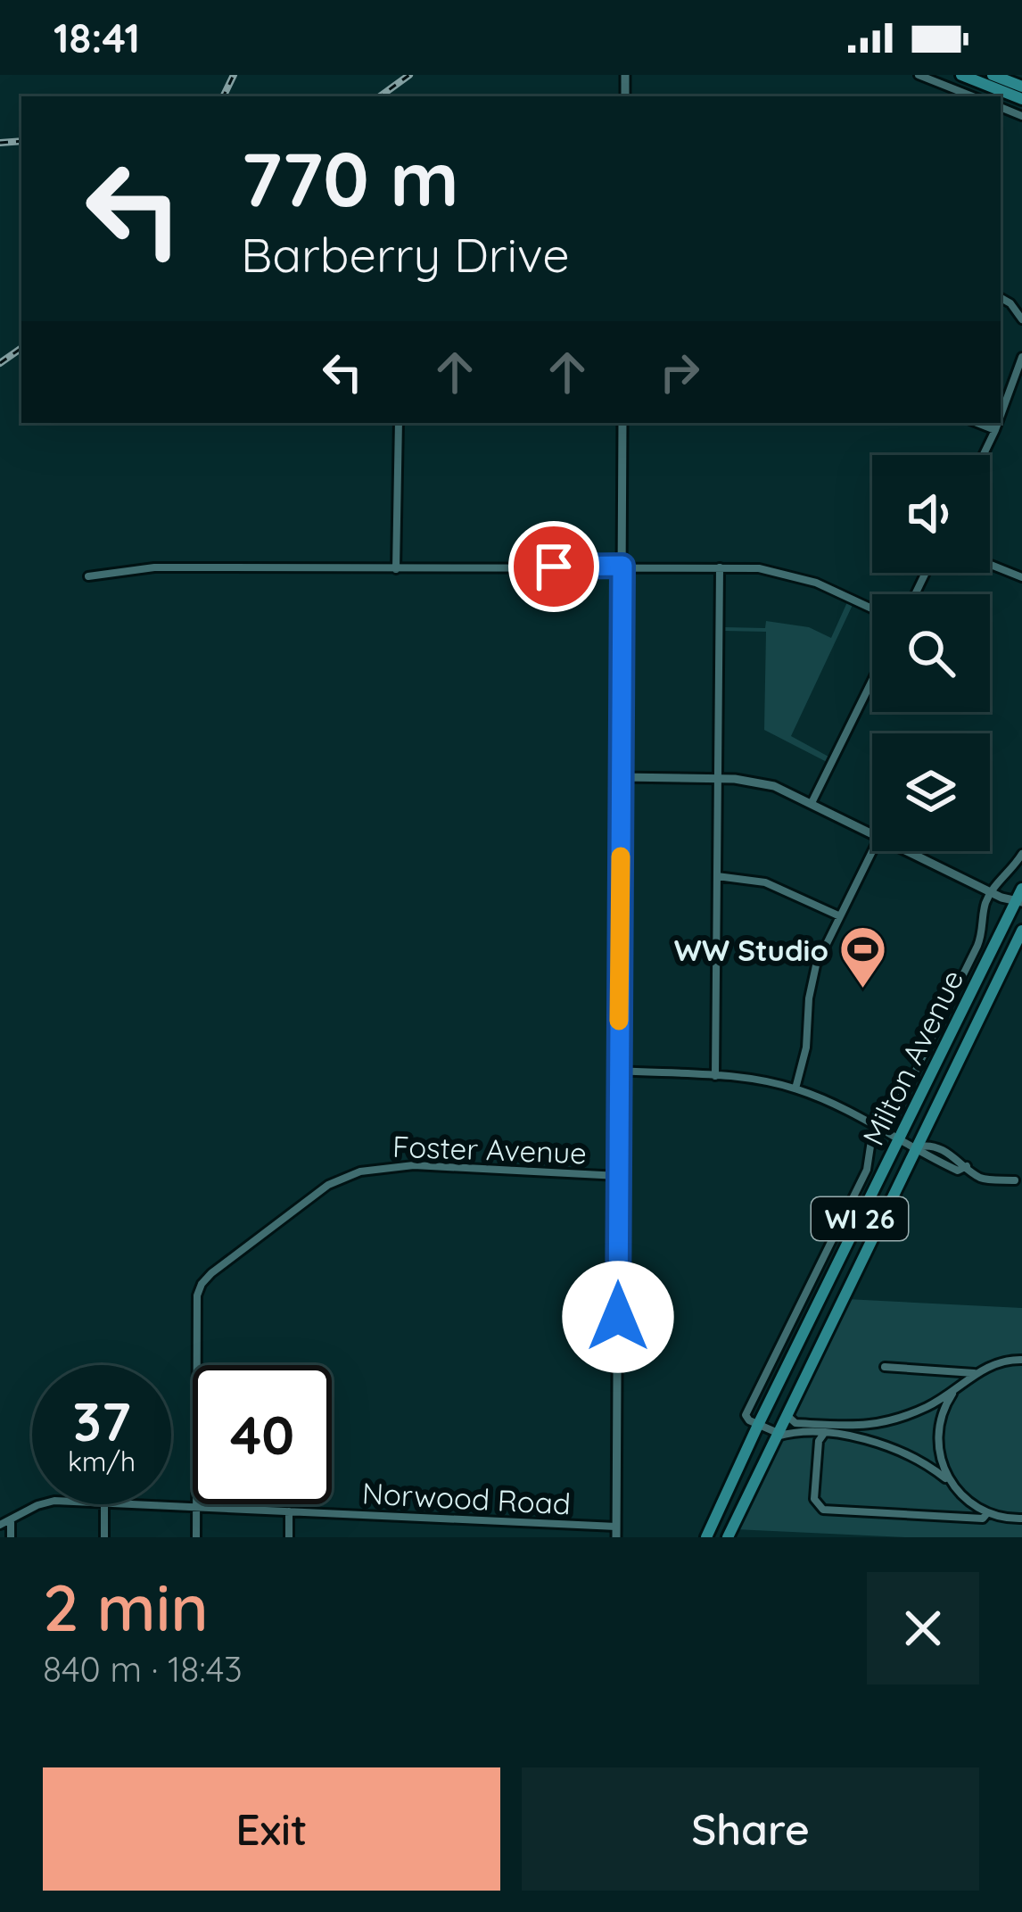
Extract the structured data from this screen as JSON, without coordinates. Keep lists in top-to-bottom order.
{
  "streets": {
    "main road": ["Milton Avenue", "WI 26"],
    "street": ["Foster Avenue", "Norwood Road"]
  },
  "crossings": [
    ["Foster Avenue", "Norwood Road"]
  ],
  "places": {
    "sports": ["WW Studio"]
  },
  "page": {
    "status": "18:41",
    "turn": ["770 m", "Barberry Drive"],
    "speed": "37 km/h",
    "limit": "40",
    "heading": ["2 min", "840 m · 18:43"],
    "buttons": ["Exit", "Share"]
  }
}
